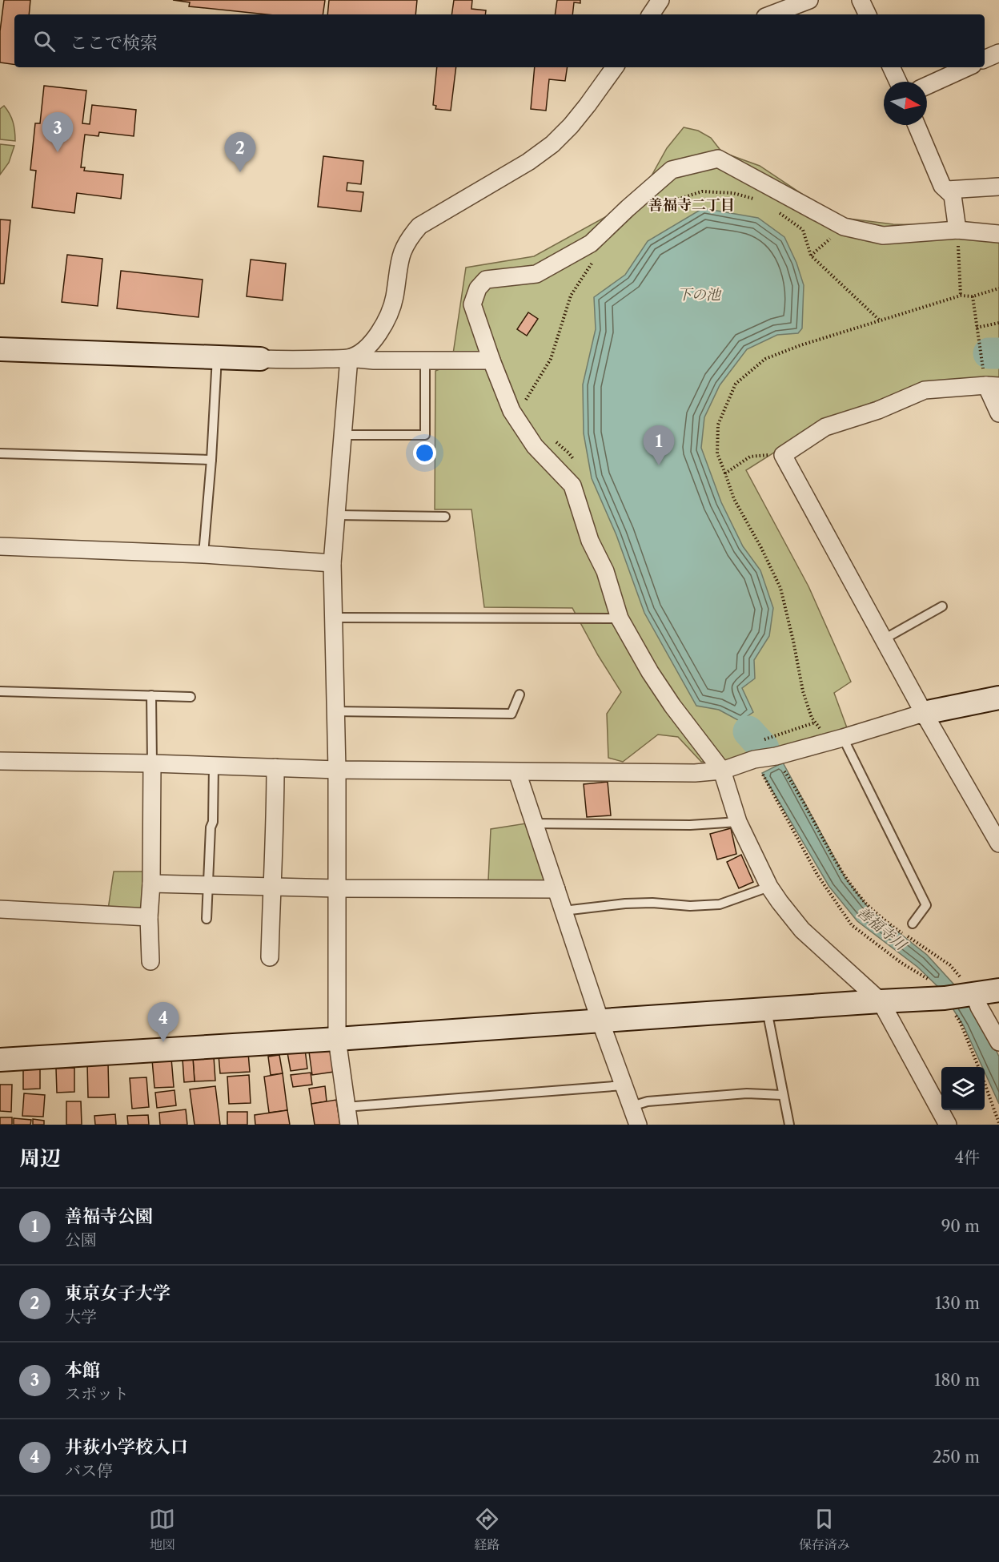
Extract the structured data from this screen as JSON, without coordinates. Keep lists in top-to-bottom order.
{
  "districts": ["善福寺二丁目"],
  "water": ["下の池", "善福寺川"],
  "north": "right",
  "page": {
    "search": "ここで検索",
    "pins": [
      "3",
      "2",
      "1",
      "4"
    ],
    "heading": ["周辺", "4件"],
    "list": [
      {
        "mark": "1",
        "name": "善福寺公園",
        "note": "公園",
        "value": "90 m"
      },
      {
        "mark": "2",
        "name": "東京女子大学",
        "note": "大学",
        "value": "130 m"
      },
      {
        "mark": "3",
        "name": "本館",
        "note": "スポット",
        "value": "180 m"
      },
      {
        "mark": "4",
        "name": "井荻小学校入口",
        "note": "バス停",
        "value": "250 m"
      }
    ],
    "nav": ["地図", "経路", "保存済み"]
  }
}
